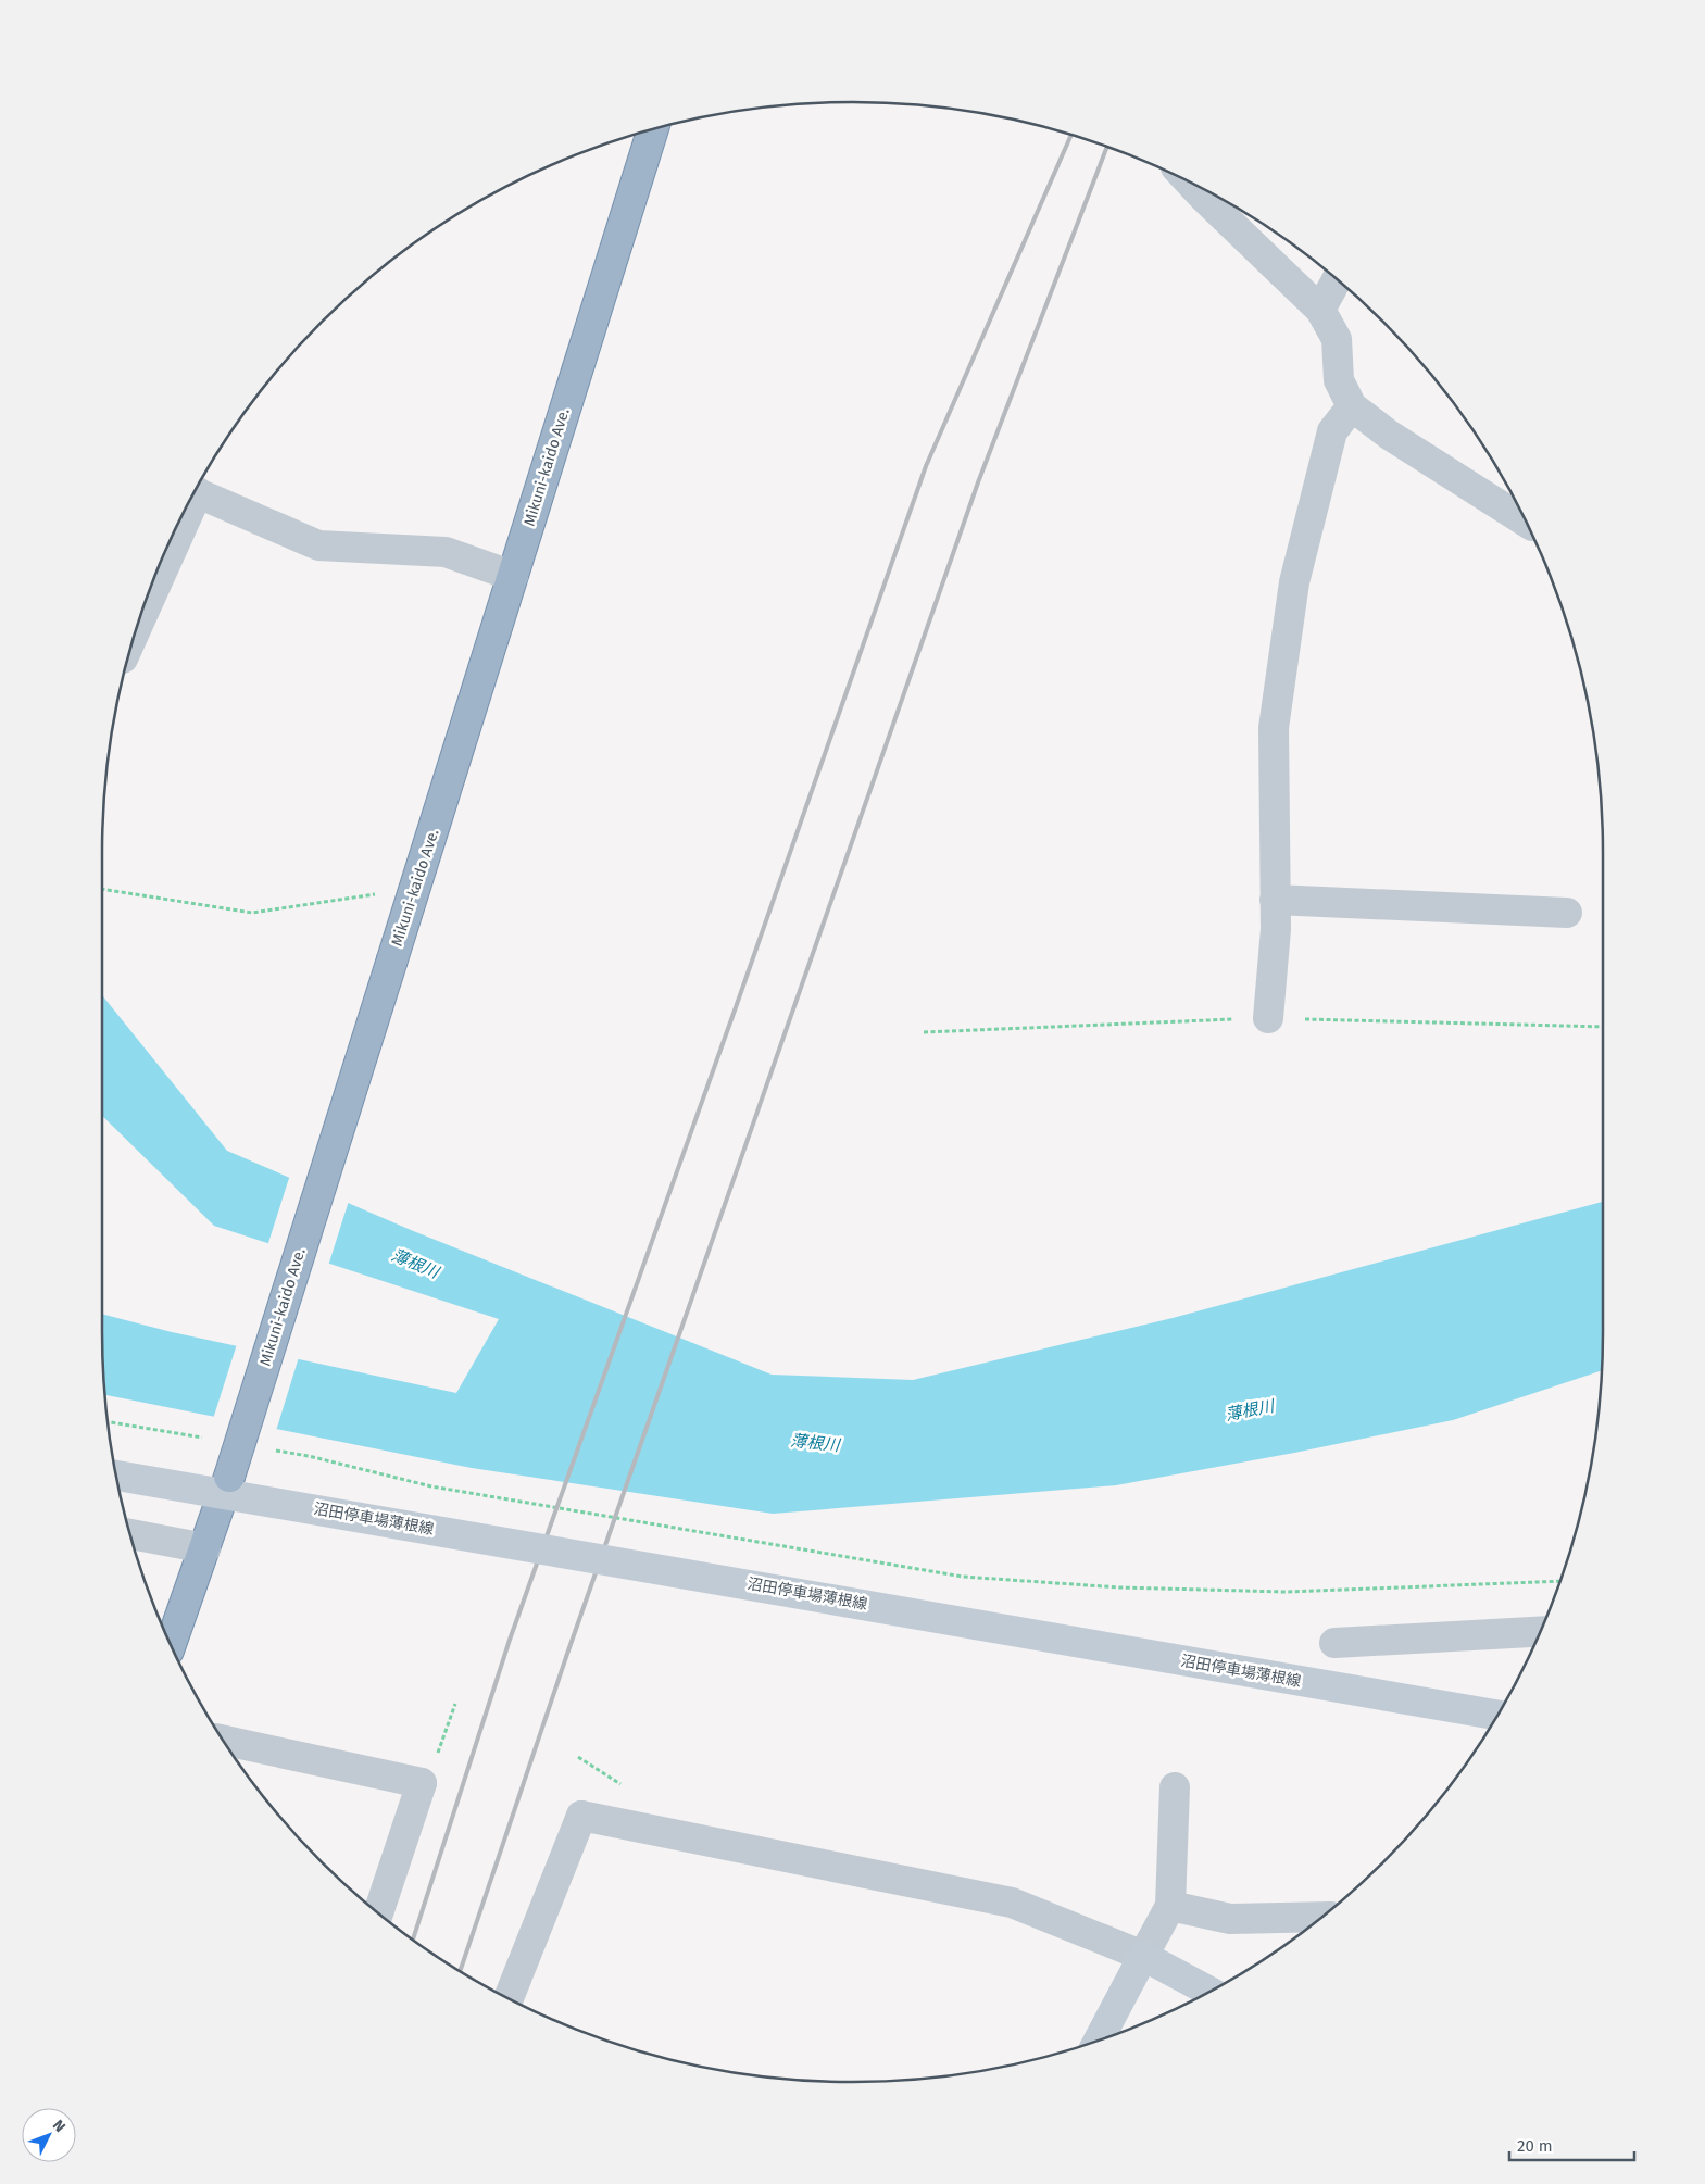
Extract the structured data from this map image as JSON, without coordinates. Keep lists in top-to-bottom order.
{
  "streets": {
    "highway": ["Mikuni-kaido Ave."],
    "main road": ["沼田停車場薄根線"]
  },
  "water": ["薄根川"],
  "scale_bar": "20 m",
  "north": "top right"
}
